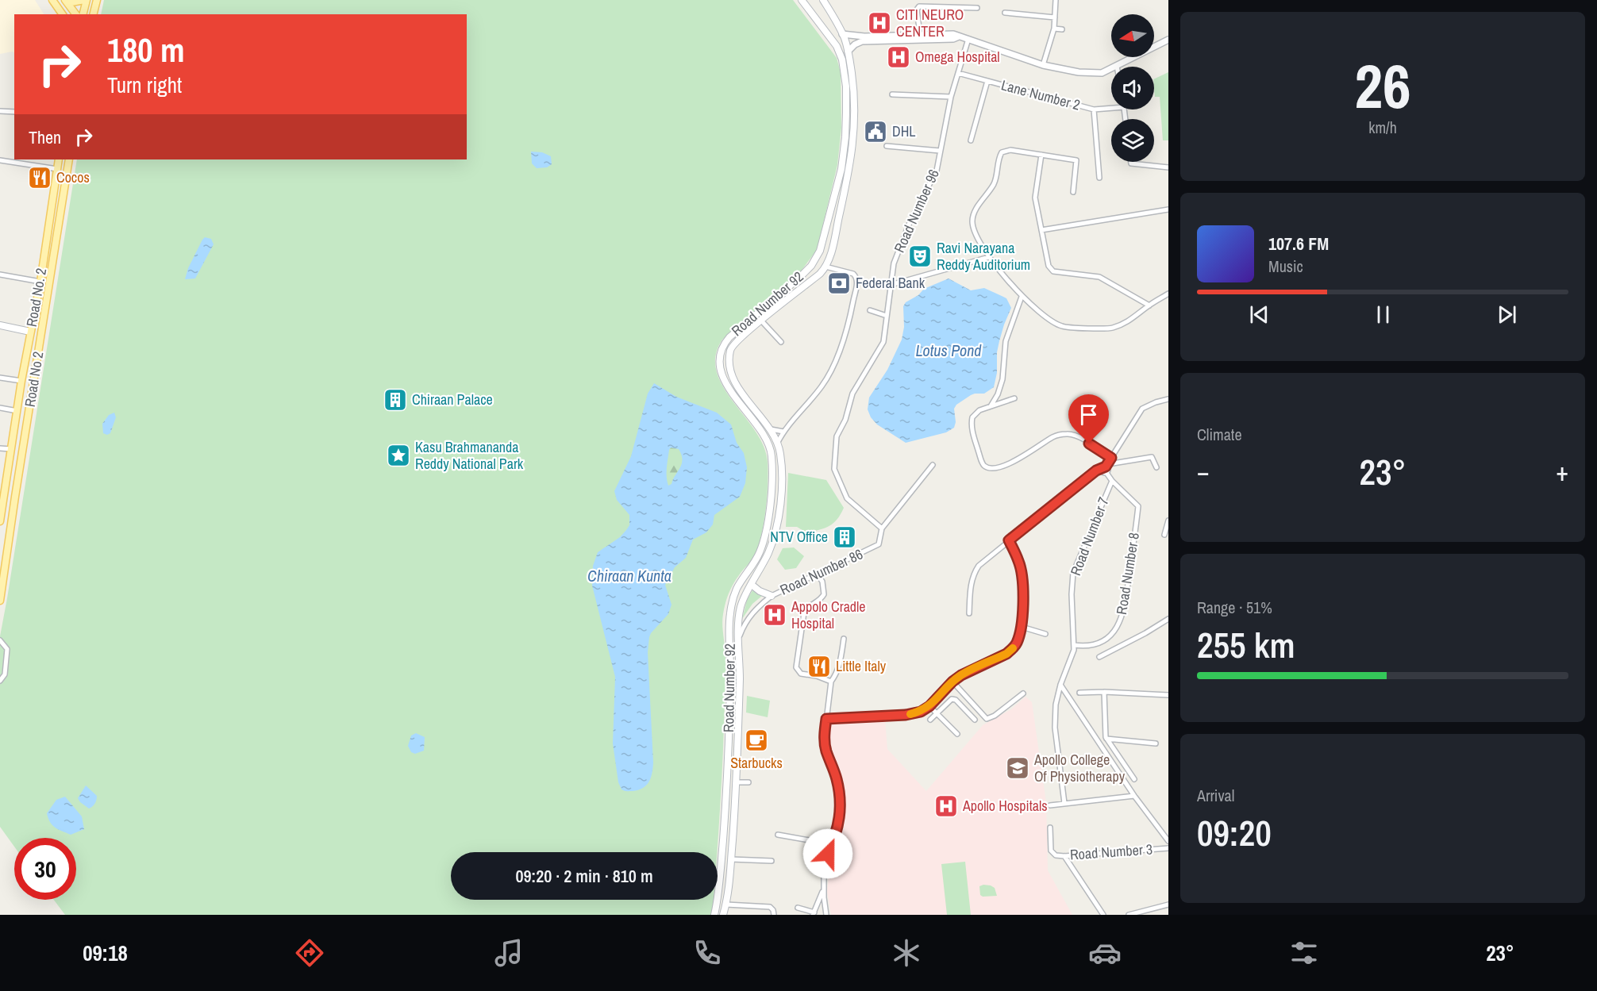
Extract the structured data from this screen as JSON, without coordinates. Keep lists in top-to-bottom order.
{
  "streets": {
    "main road": ["Road No. 2", "Road Number 92", "Road No 2"],
    "street": [
      "Lane Number 2",
      "Road Number 96",
      "Road Number 7",
      "Road Number 86",
      "Road Number 8",
      "Road Number 3"
    ]
  },
  "crossings": [
    ["Lane Number 2", "Road Number 96"],
    ["Road Number 96", "Road Number 86"],
    ["Road Number 92", "Road Number 86"],
    ["Road Number 7", "Road Number 8"]
  ],
  "water": ["Lotus Pond", "Chiraan Kunta"],
  "places": {
    "hospital": [
      "CITI NEURO CENTER",
      "Omega Hospital",
      "Appolo Cradle Hospital",
      "Apollo Hospitals"
    ],
    "public building": ["DHL"],
    "restaurant": ["Cocos", "Little Italy"],
    "theatre": ["Ravi Narayana Reddy Auditorium"],
    "bank": ["Federal Bank"],
    "building": ["Chiraan Palace", "NTV Office"],
    "place": ["Kasu Brahmananda Reddy National Park"],
    "cafe": ["Starbucks"],
    "school or university": ["Apollo College Of Physiotherapy"]
  },
  "north": "left",
  "page": {
    "tile": [
      ["26", "km/h"],
      "Climate",
      ["Range · 51%", "255 km"],
      ["Arrival", "09:20"]
    ],
    "turn": ["180 m", "Turn right"],
    "then": "Then",
    "song": ["107.6 FM", "Music"],
    "heat": ["−", "23°", "+"],
    "limit": "30",
    "trip": "09:20 · 2 min · 810 m",
    "tabs": ["09:18", "23°"]
  }
}
